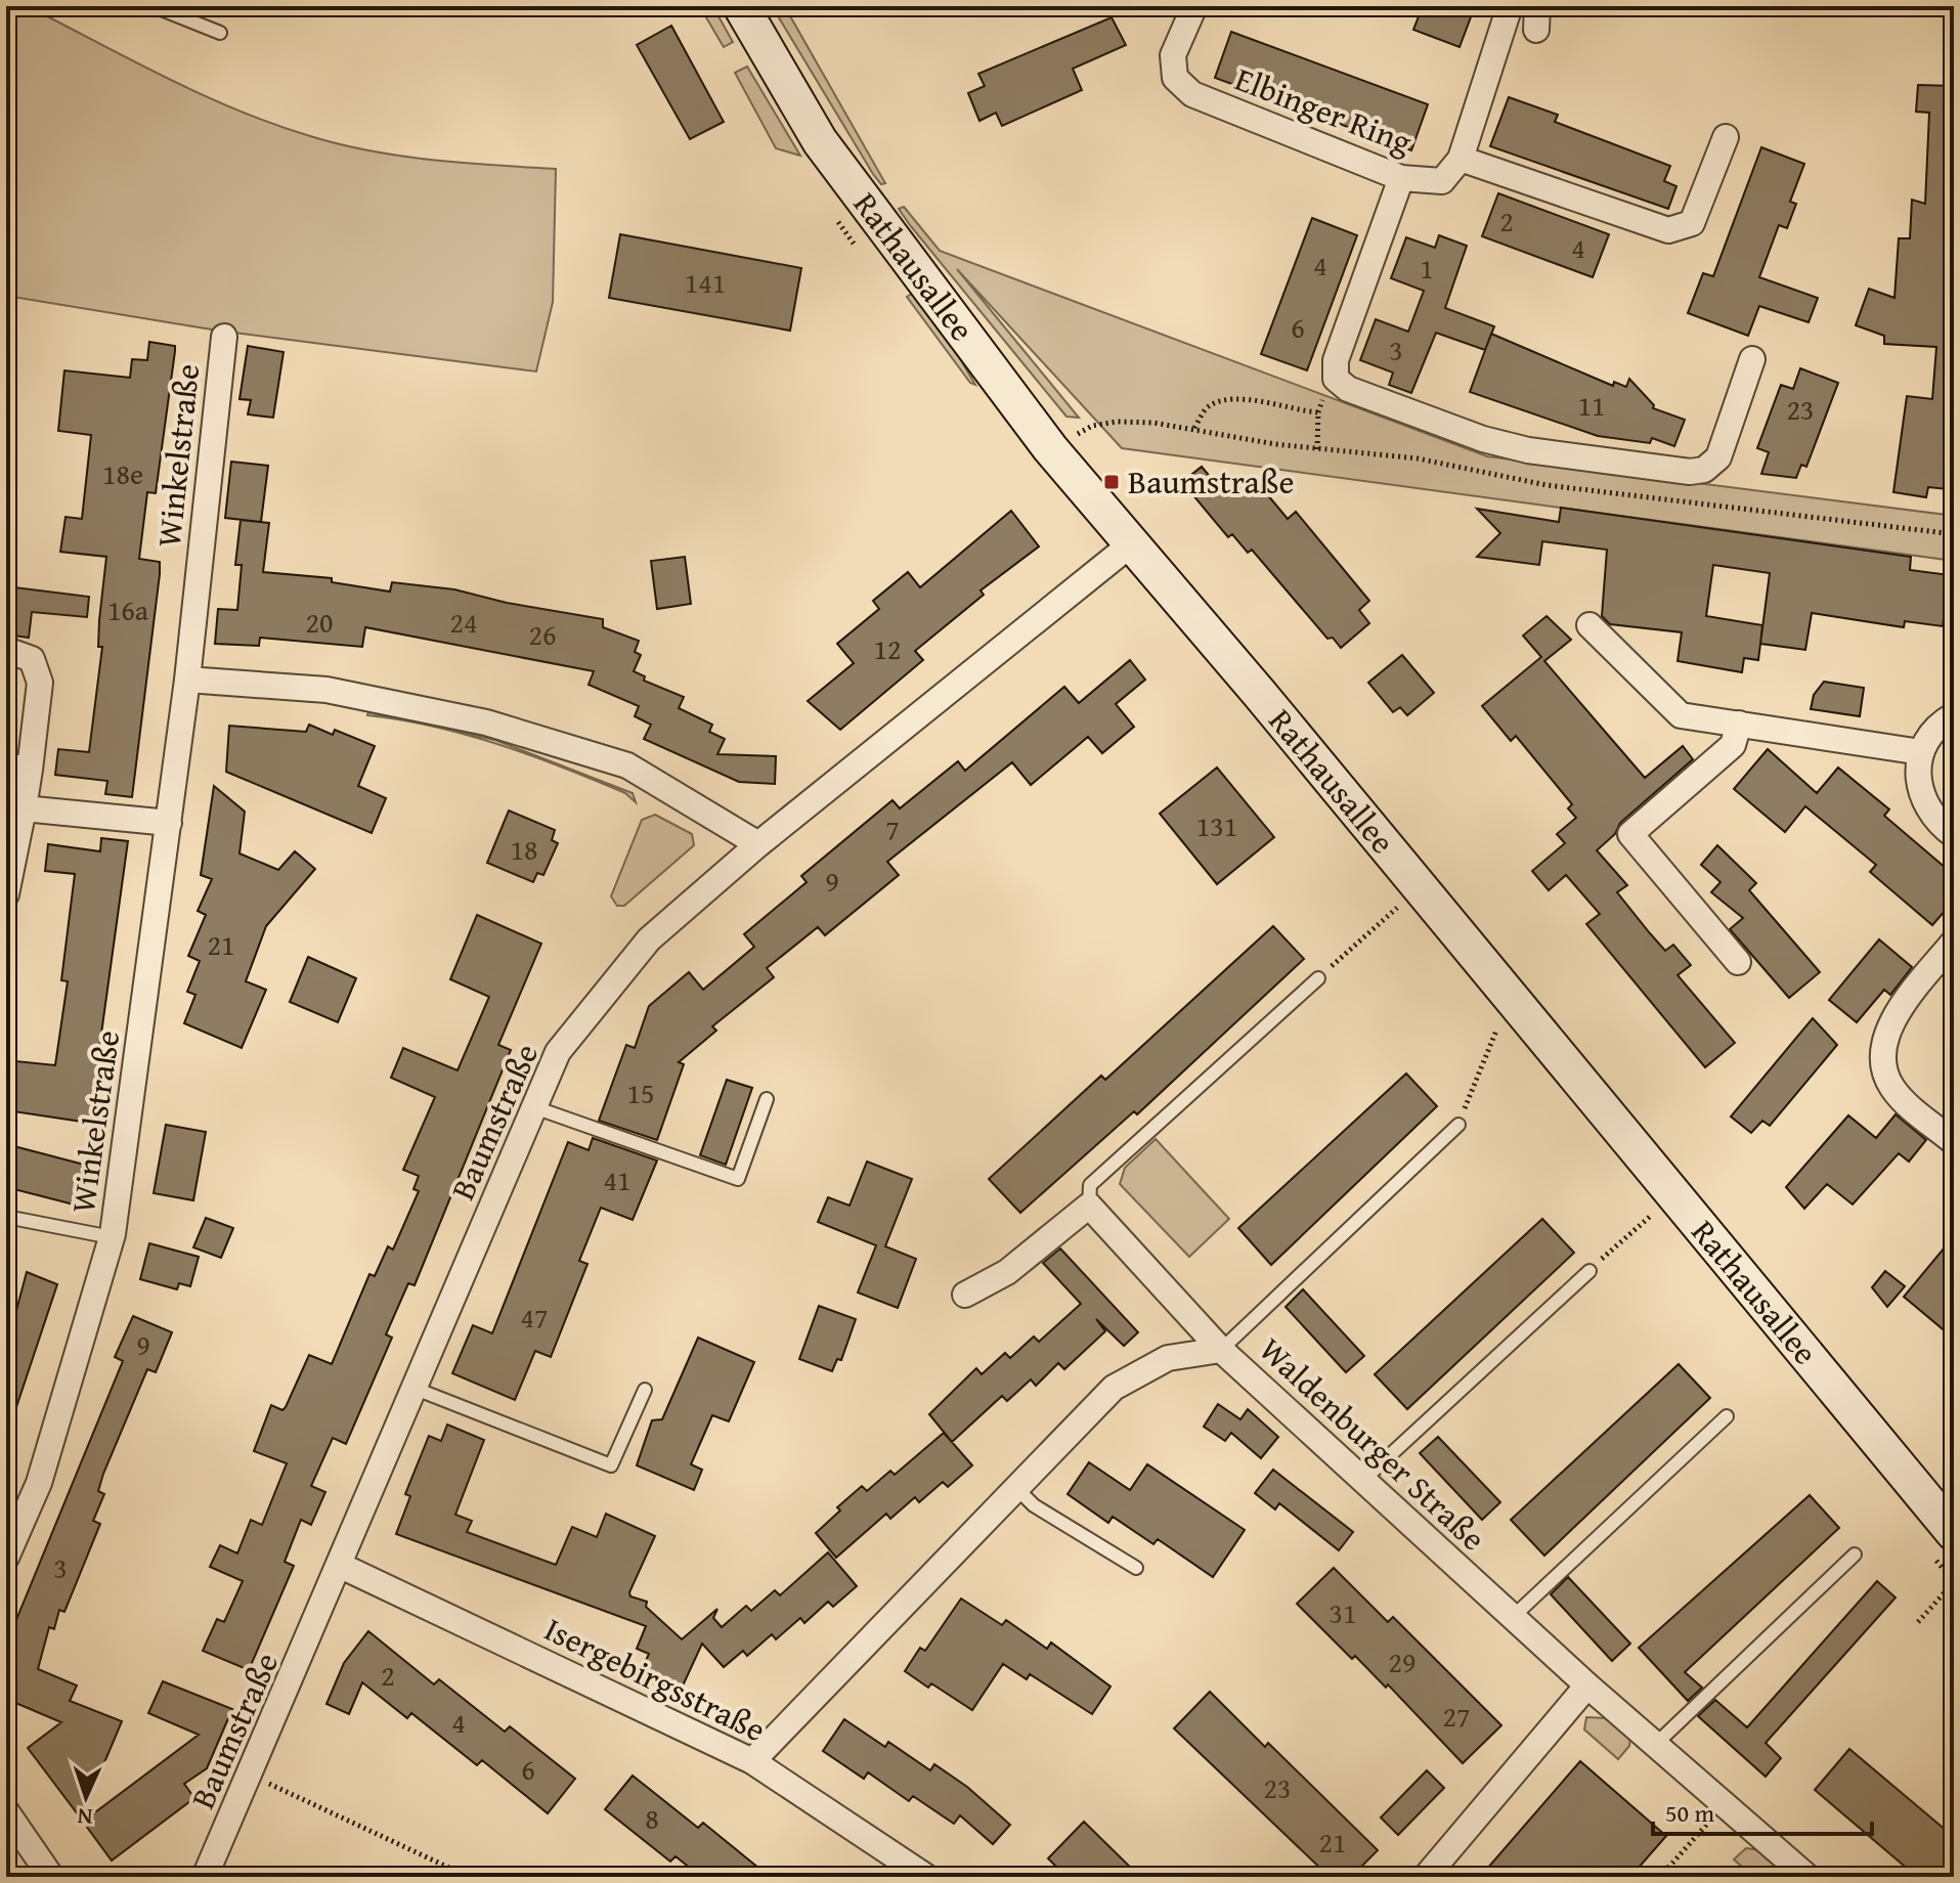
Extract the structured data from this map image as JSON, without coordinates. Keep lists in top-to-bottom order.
{
  "streets": {
    "street": [
      "Elbinger Ring",
      "Rathausallee",
      "Winkelstraße",
      "Baumstraße",
      "Waldenburger Straße",
      "Isergebirgsstraße"
    ]
  },
  "crossings": [
    ["Rathausallee", "Baumstraße"],
    ["Baumstraße", "Isergebirgsstraße"],
    ["Waldenburger Straße", "Isergebirgsstraße"]
  ],
  "places": {
    "transit": ["Baumstraße"]
  },
  "house_numbers": [
    "2",
    "4",
    "4",
    "1",
    "141",
    "6",
    "3",
    "11",
    "23",
    "18e",
    "16a",
    "20",
    "24",
    "26",
    "12",
    "131",
    "7",
    "18",
    "9",
    "21",
    "15",
    "41",
    "47",
    "9",
    "3",
    "31",
    "29",
    "2",
    "27",
    "4",
    "6",
    "23",
    "8",
    "21"
  ],
  "scale_bar": "50 m",
  "north": "bottom"
}
